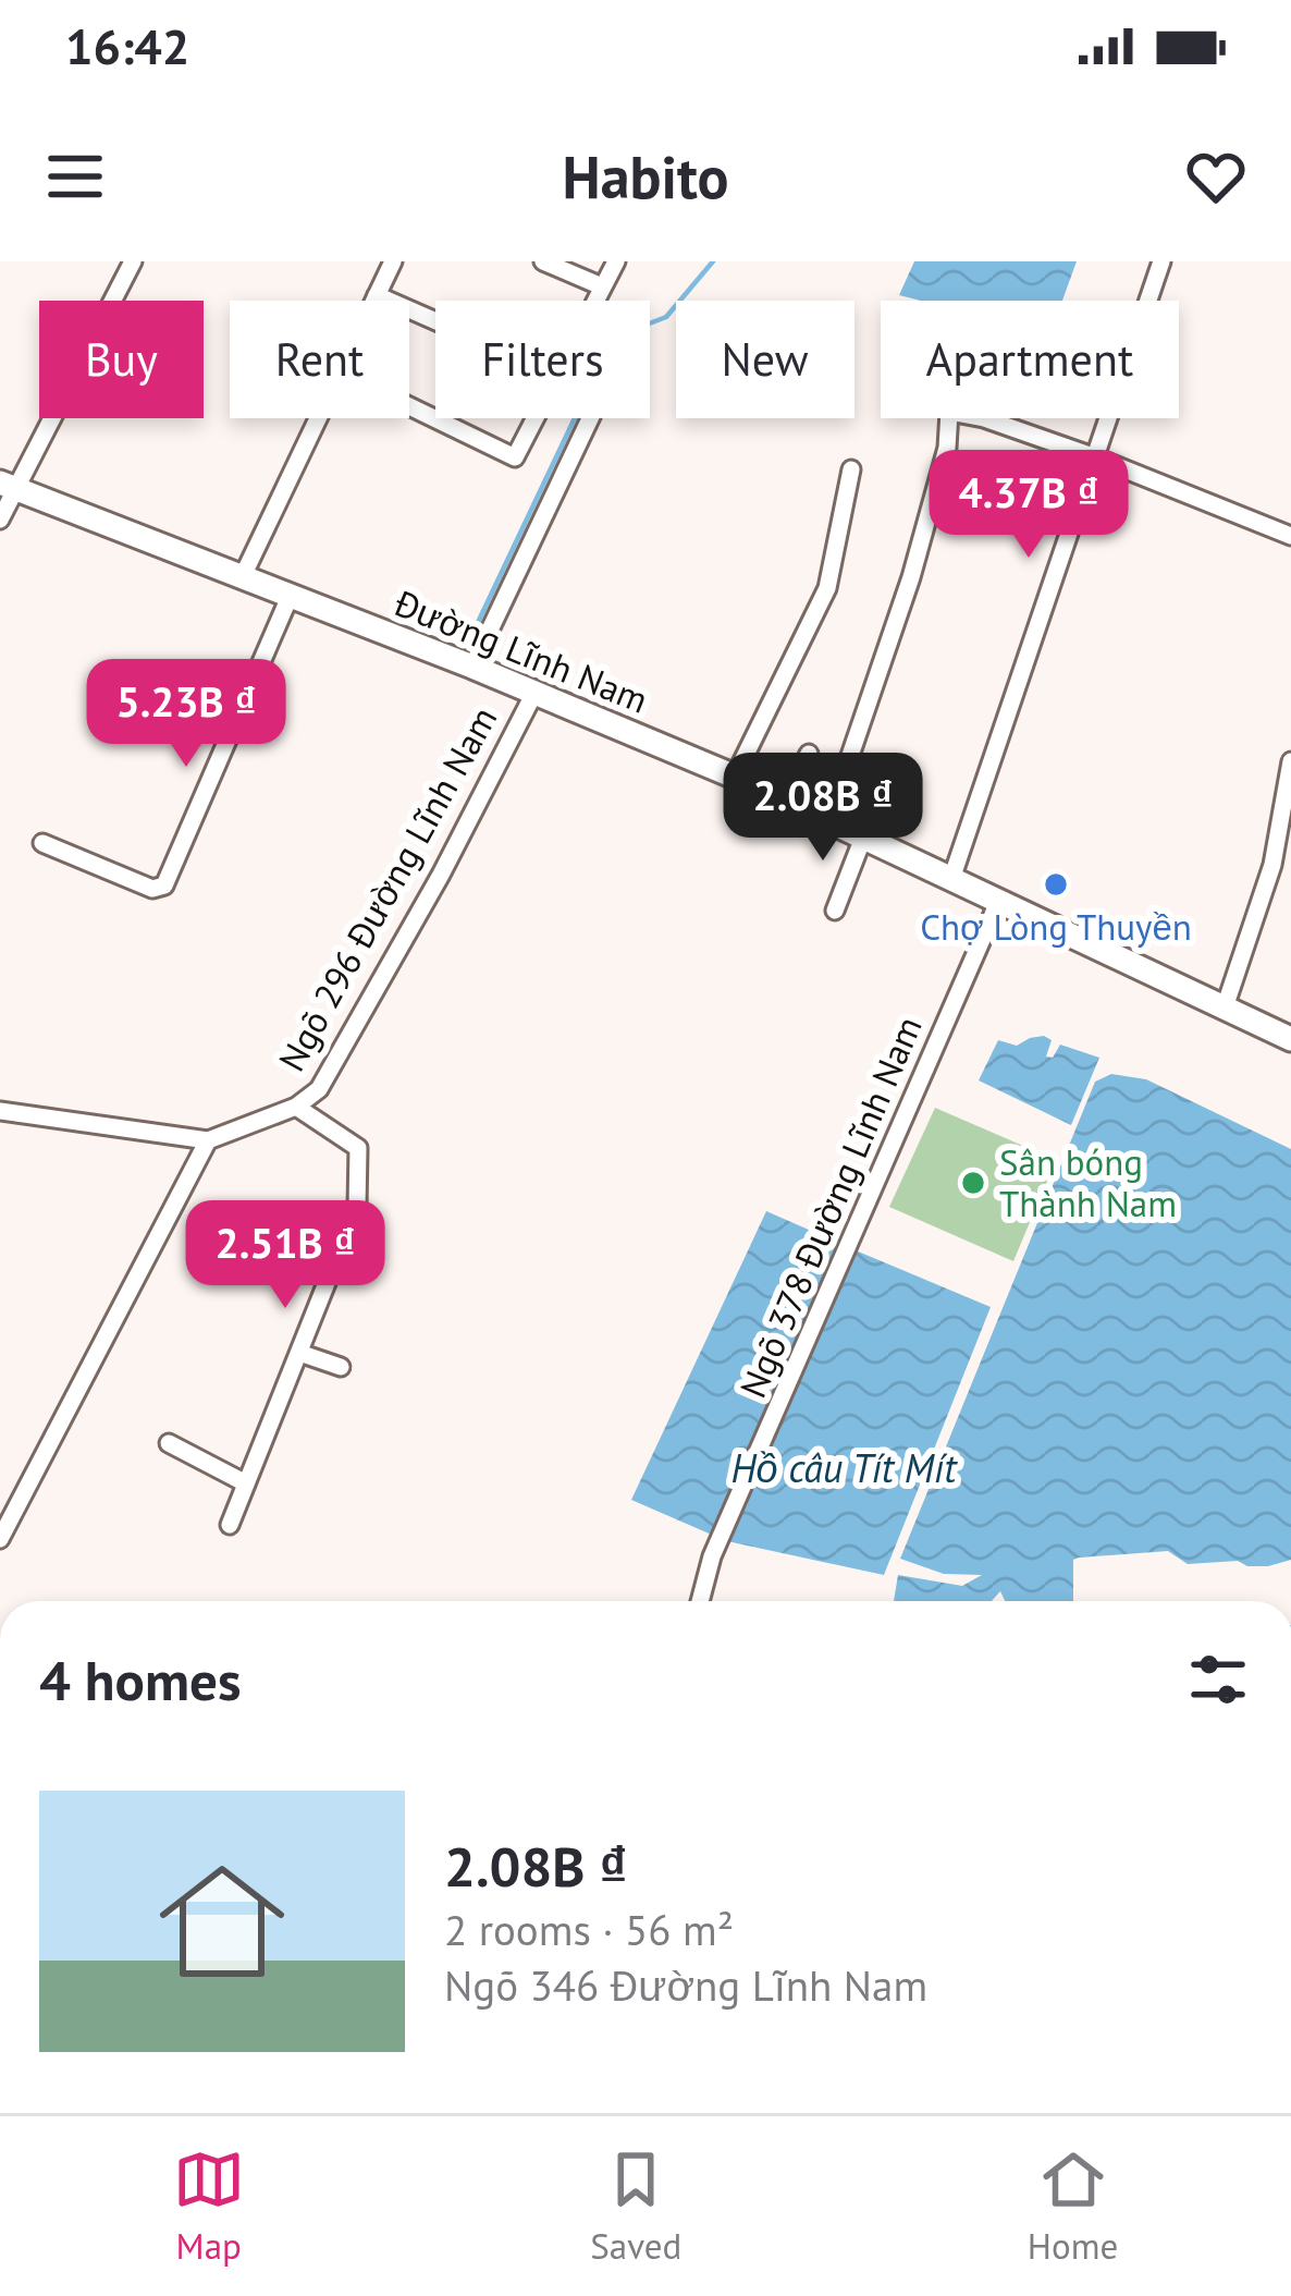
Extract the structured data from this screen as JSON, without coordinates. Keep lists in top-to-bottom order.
{
  "streets": {
    "main road": ["Đường Lĩnh Nam"],
    "street": ["Ngõ 296 Đường Lĩnh Nam", "Ngõ 378 Đường Lĩnh Nam"]
  },
  "crossings": [
    ["Đường Lĩnh Nam", "Ngõ 296 Đường Lĩnh Nam"],
    ["Đường Lĩnh Nam", "Ngõ 378 Đường Lĩnh Nam"]
  ],
  "water": ["Hồ câu Tít Mít"],
  "places": ["Chợ Lòng Thuyền", "Sân bóng Thành Nam"],
  "page": {
    "status": "16:42",
    "header": "Habito",
    "chip": [
      "Buy",
      "Rent",
      "Filters",
      "New",
      "Apartment"
    ],
    "price": [
      "4.37B ₫",
      "5.23B ₫",
      "2.08B ₫",
      "2.51B ₫"
    ],
    "heading": "4 homes",
    "list": [
      {
        "name": "2.08B ₫",
        "note": "2 rooms · 56 m² · Ngõ 346 Đường Lĩnh Nam"
      }
    ],
    "tabs": ["Map", "Saved", "Home"]
  }
}
